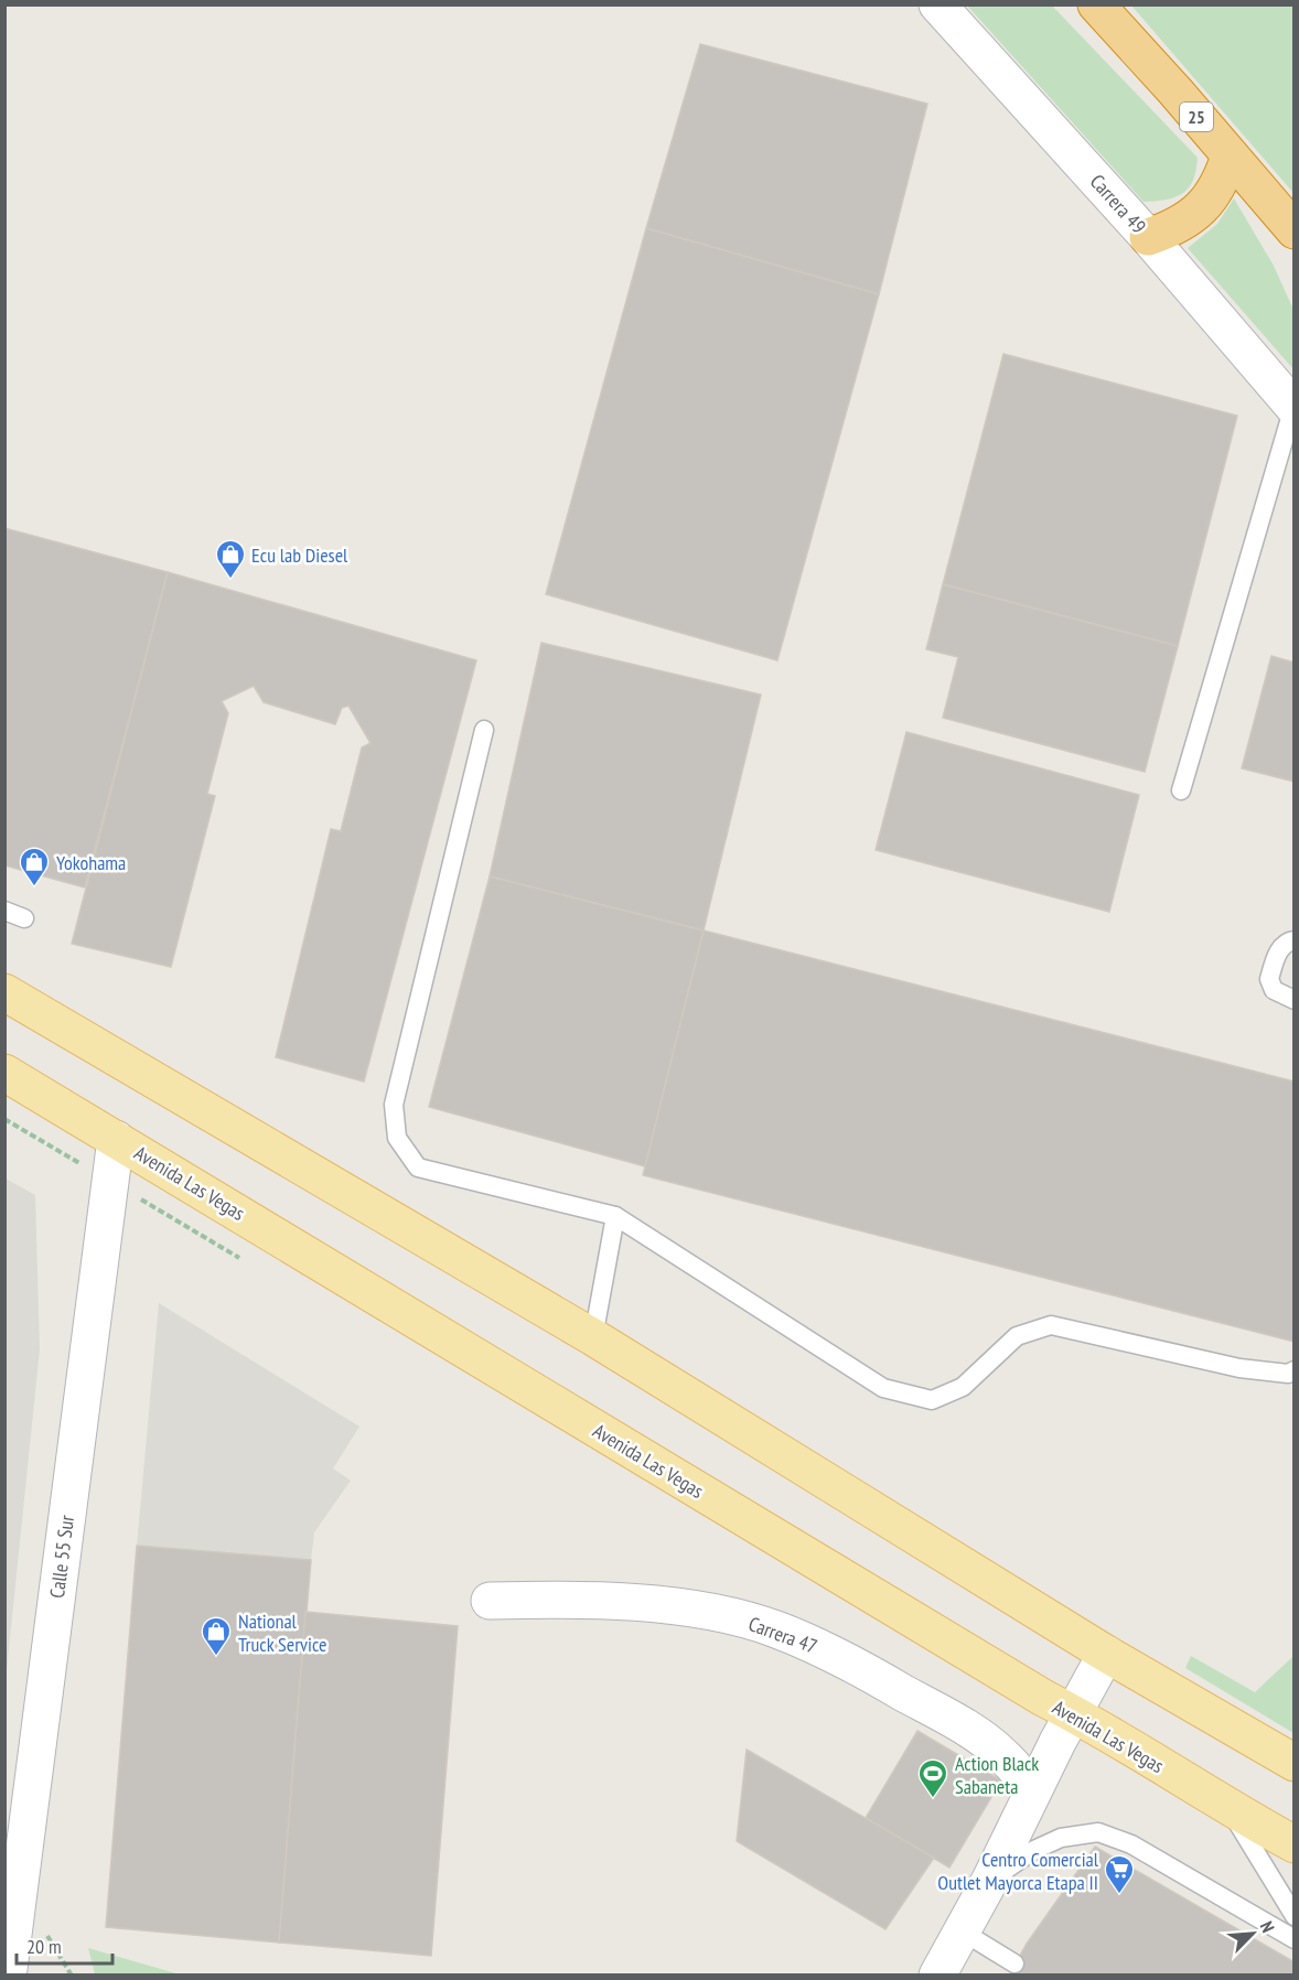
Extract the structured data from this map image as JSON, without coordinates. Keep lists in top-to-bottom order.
{
  "streets": {
    "highway": ["25"],
    "main road": ["Avenida Las Vegas"],
    "street": ["Carrera 49", "Calle 55 Sur", "Carrera 47"]
  },
  "crossings": [
    ["Avenida Las Vegas", "Calle 55 Sur"]
  ],
  "places": {
    "shop": ["Ecu lab Diesel", "Yokohama", "National Truck Service"],
    "sports": ["Action Black Sabaneta"],
    "supermarket": ["Centro Comercial Outlet Mayorca Etapa II"]
  },
  "scale_bar": "20 m",
  "north": "top right"
}
